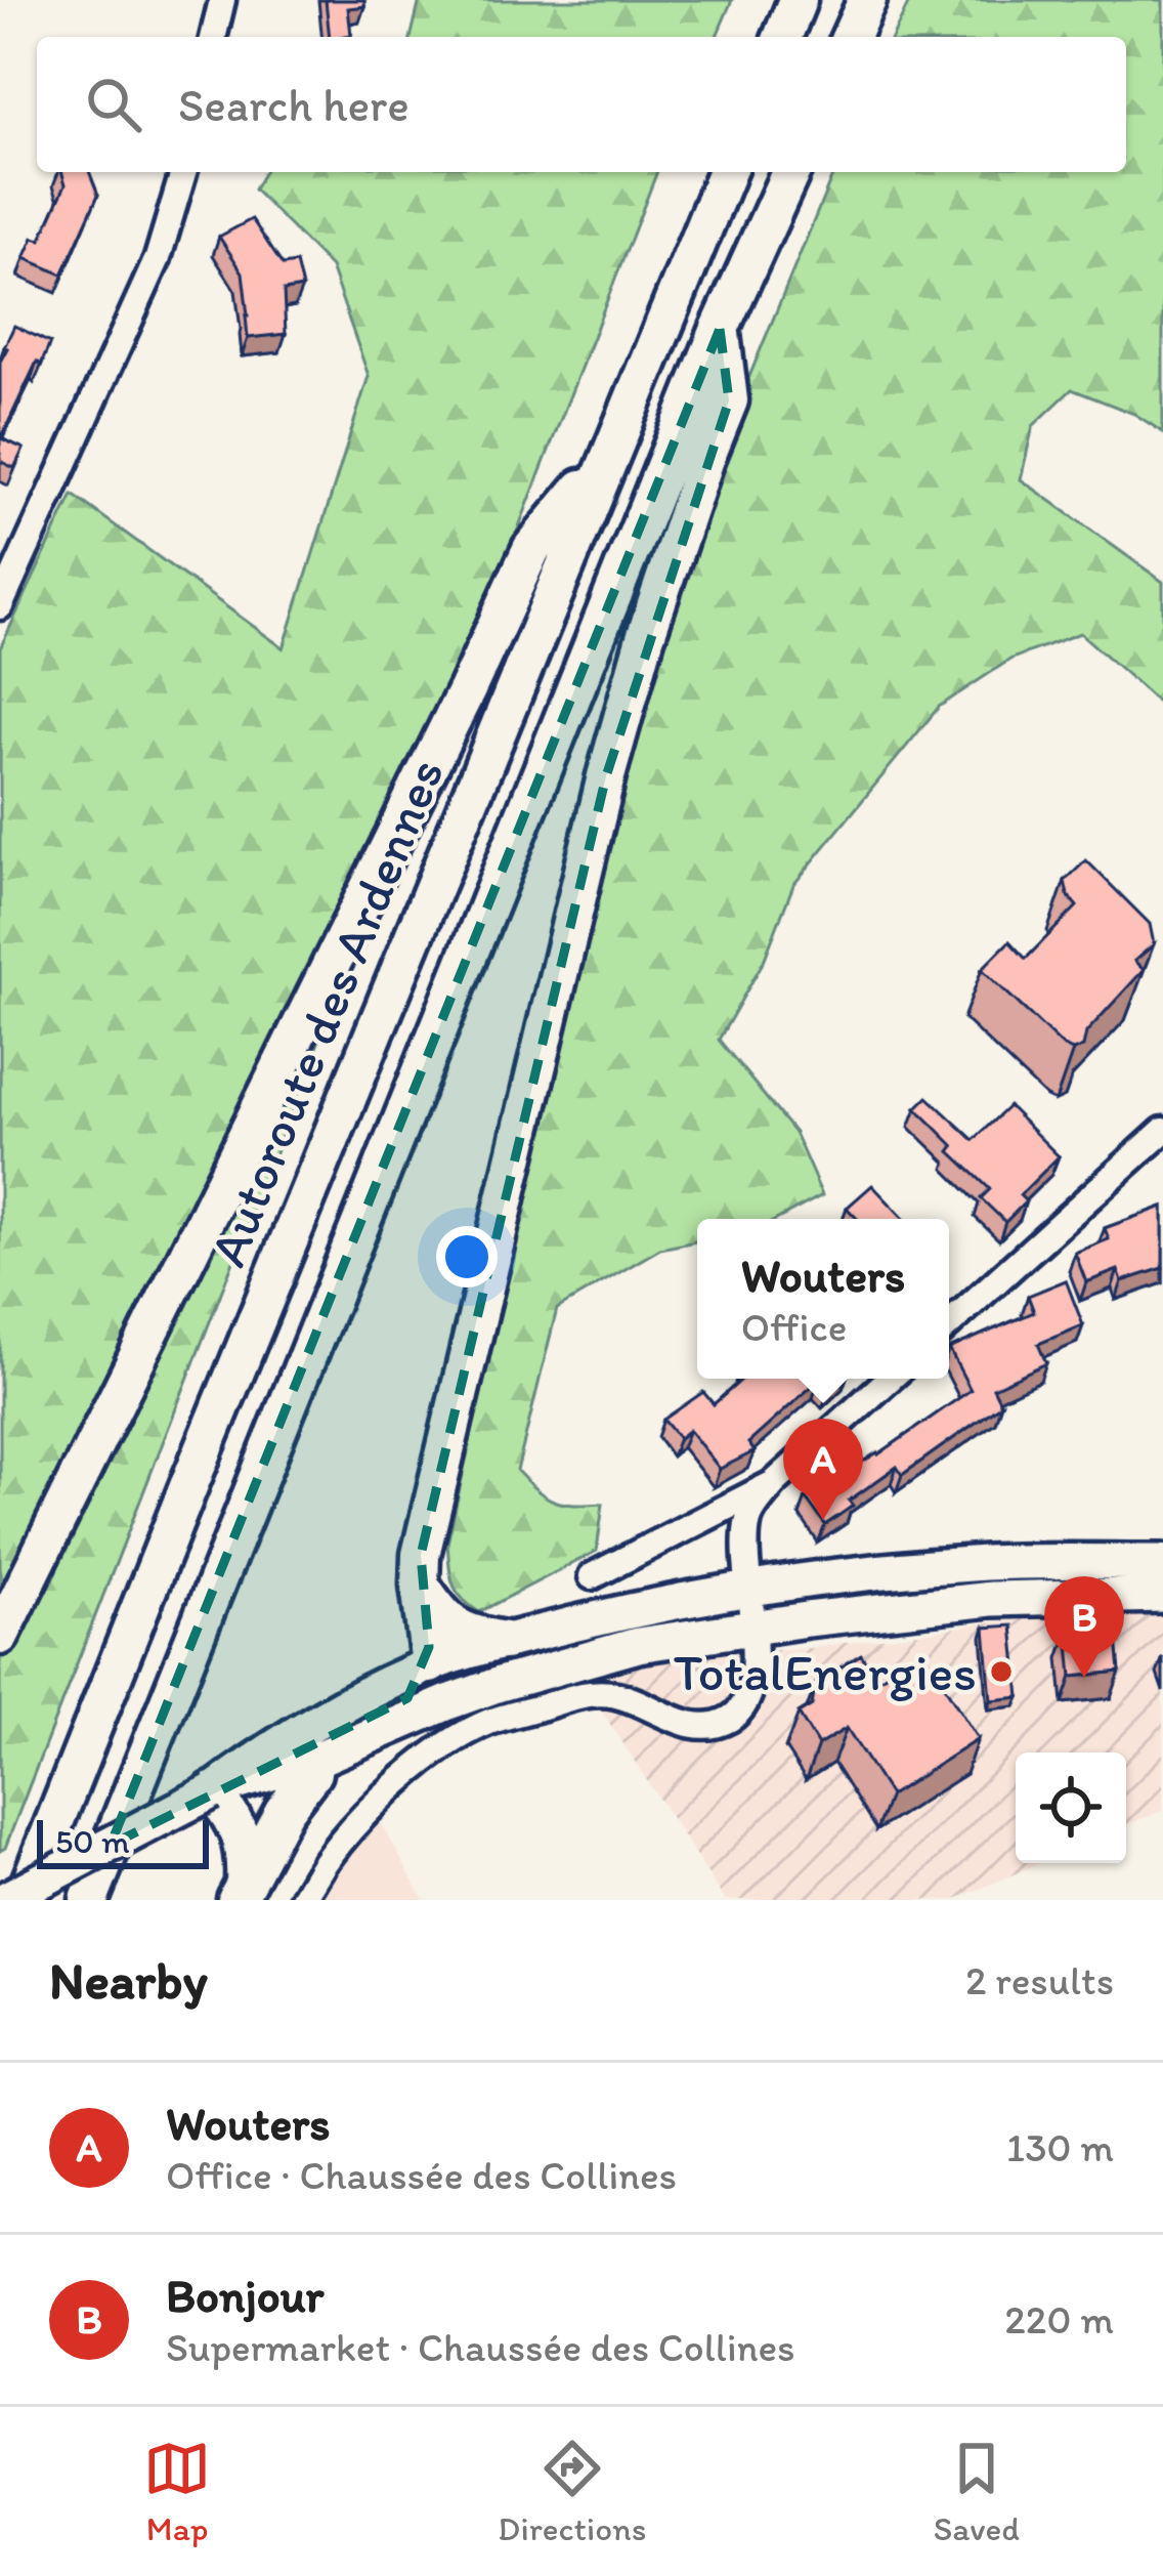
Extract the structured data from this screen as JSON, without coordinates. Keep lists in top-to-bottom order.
{
  "streets": {
    "highway": ["Autoroute des Ardennes"]
  },
  "places": ["TotalEnergies"],
  "scale_bar": "50 m",
  "page": {
    "search": "Search here",
    "popup": ["Wouters", "Office"],
    "pins": ["A", "B"],
    "scale": "50 m",
    "heading": ["Nearby", "2 results"],
    "list": [
      {
        "mark": "A",
        "name": "Wouters",
        "note": "Office · Chaussée des Collines",
        "value": "130 m"
      },
      {
        "mark": "B",
        "name": "Bonjour",
        "note": "Supermarket · Chaussée des Collines",
        "value": "220 m"
      }
    ],
    "nav": ["Map", "Directions", "Saved"]
  }
}
